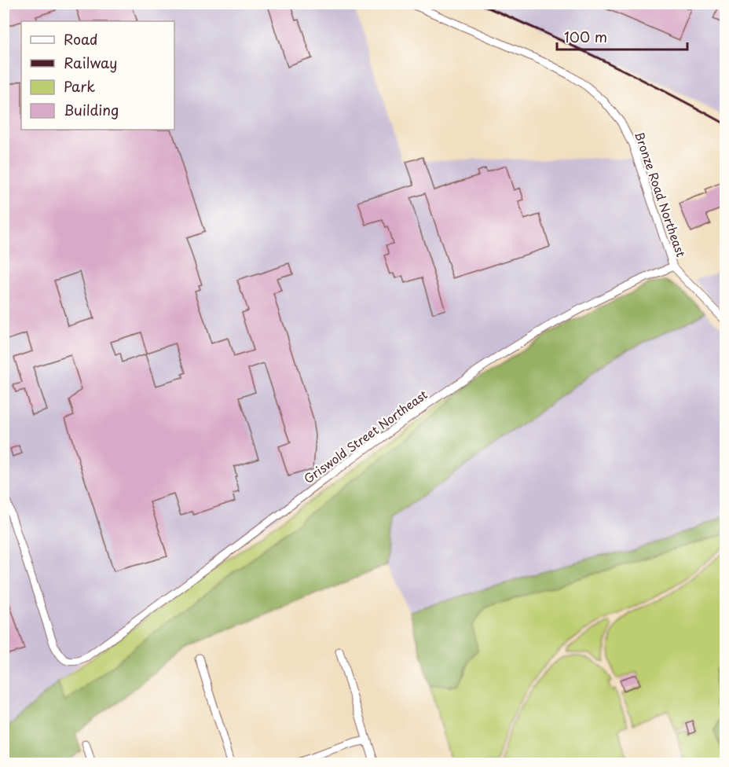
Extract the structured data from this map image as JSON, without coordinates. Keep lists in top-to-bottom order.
{
  "streets": {
    "street": ["Bronze Road Northeast", "Griswold Street Northeast"]
  },
  "crossings": [
    ["Bronze Road Northeast", "Griswold Street Northeast"]
  ],
  "legend": [
    "Road",
    "Railway",
    "Park",
    "Building"
  ],
  "scale_bar": "100 m"
}
